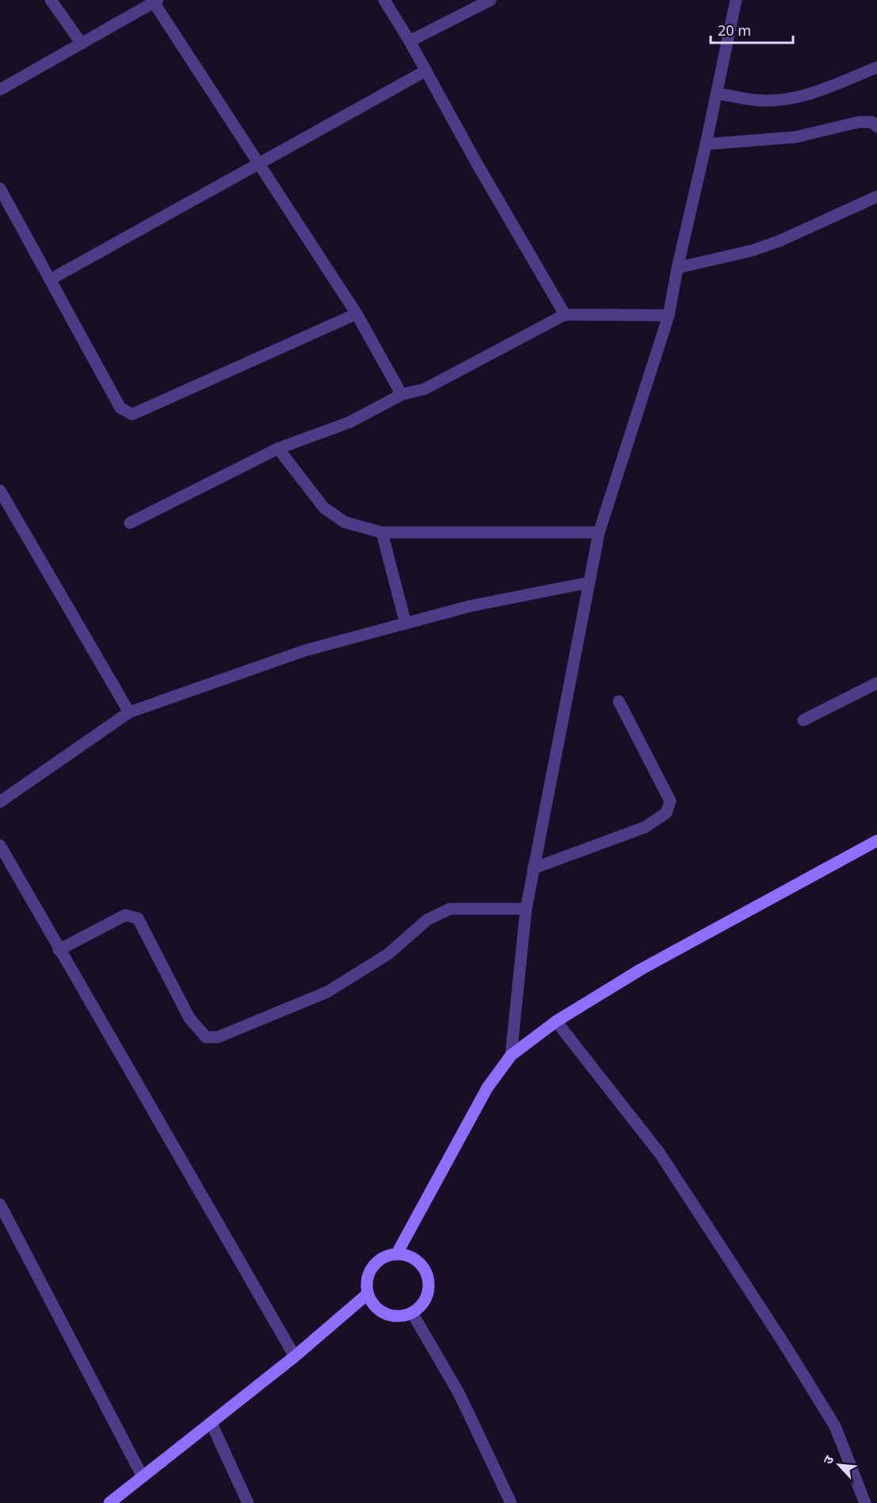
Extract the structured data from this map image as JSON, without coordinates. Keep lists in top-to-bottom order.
{
  "scale_bar": "20 m",
  "north": "top left"
}
